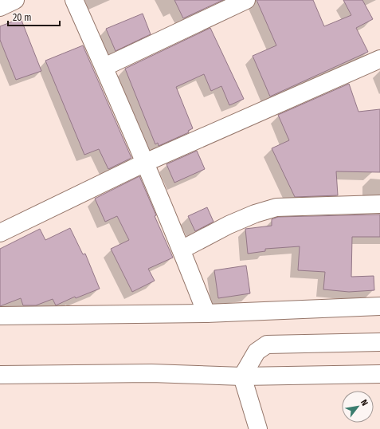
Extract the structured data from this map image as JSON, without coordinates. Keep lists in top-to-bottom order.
{
  "scale_bar": "20 m",
  "north": "top right"
}
